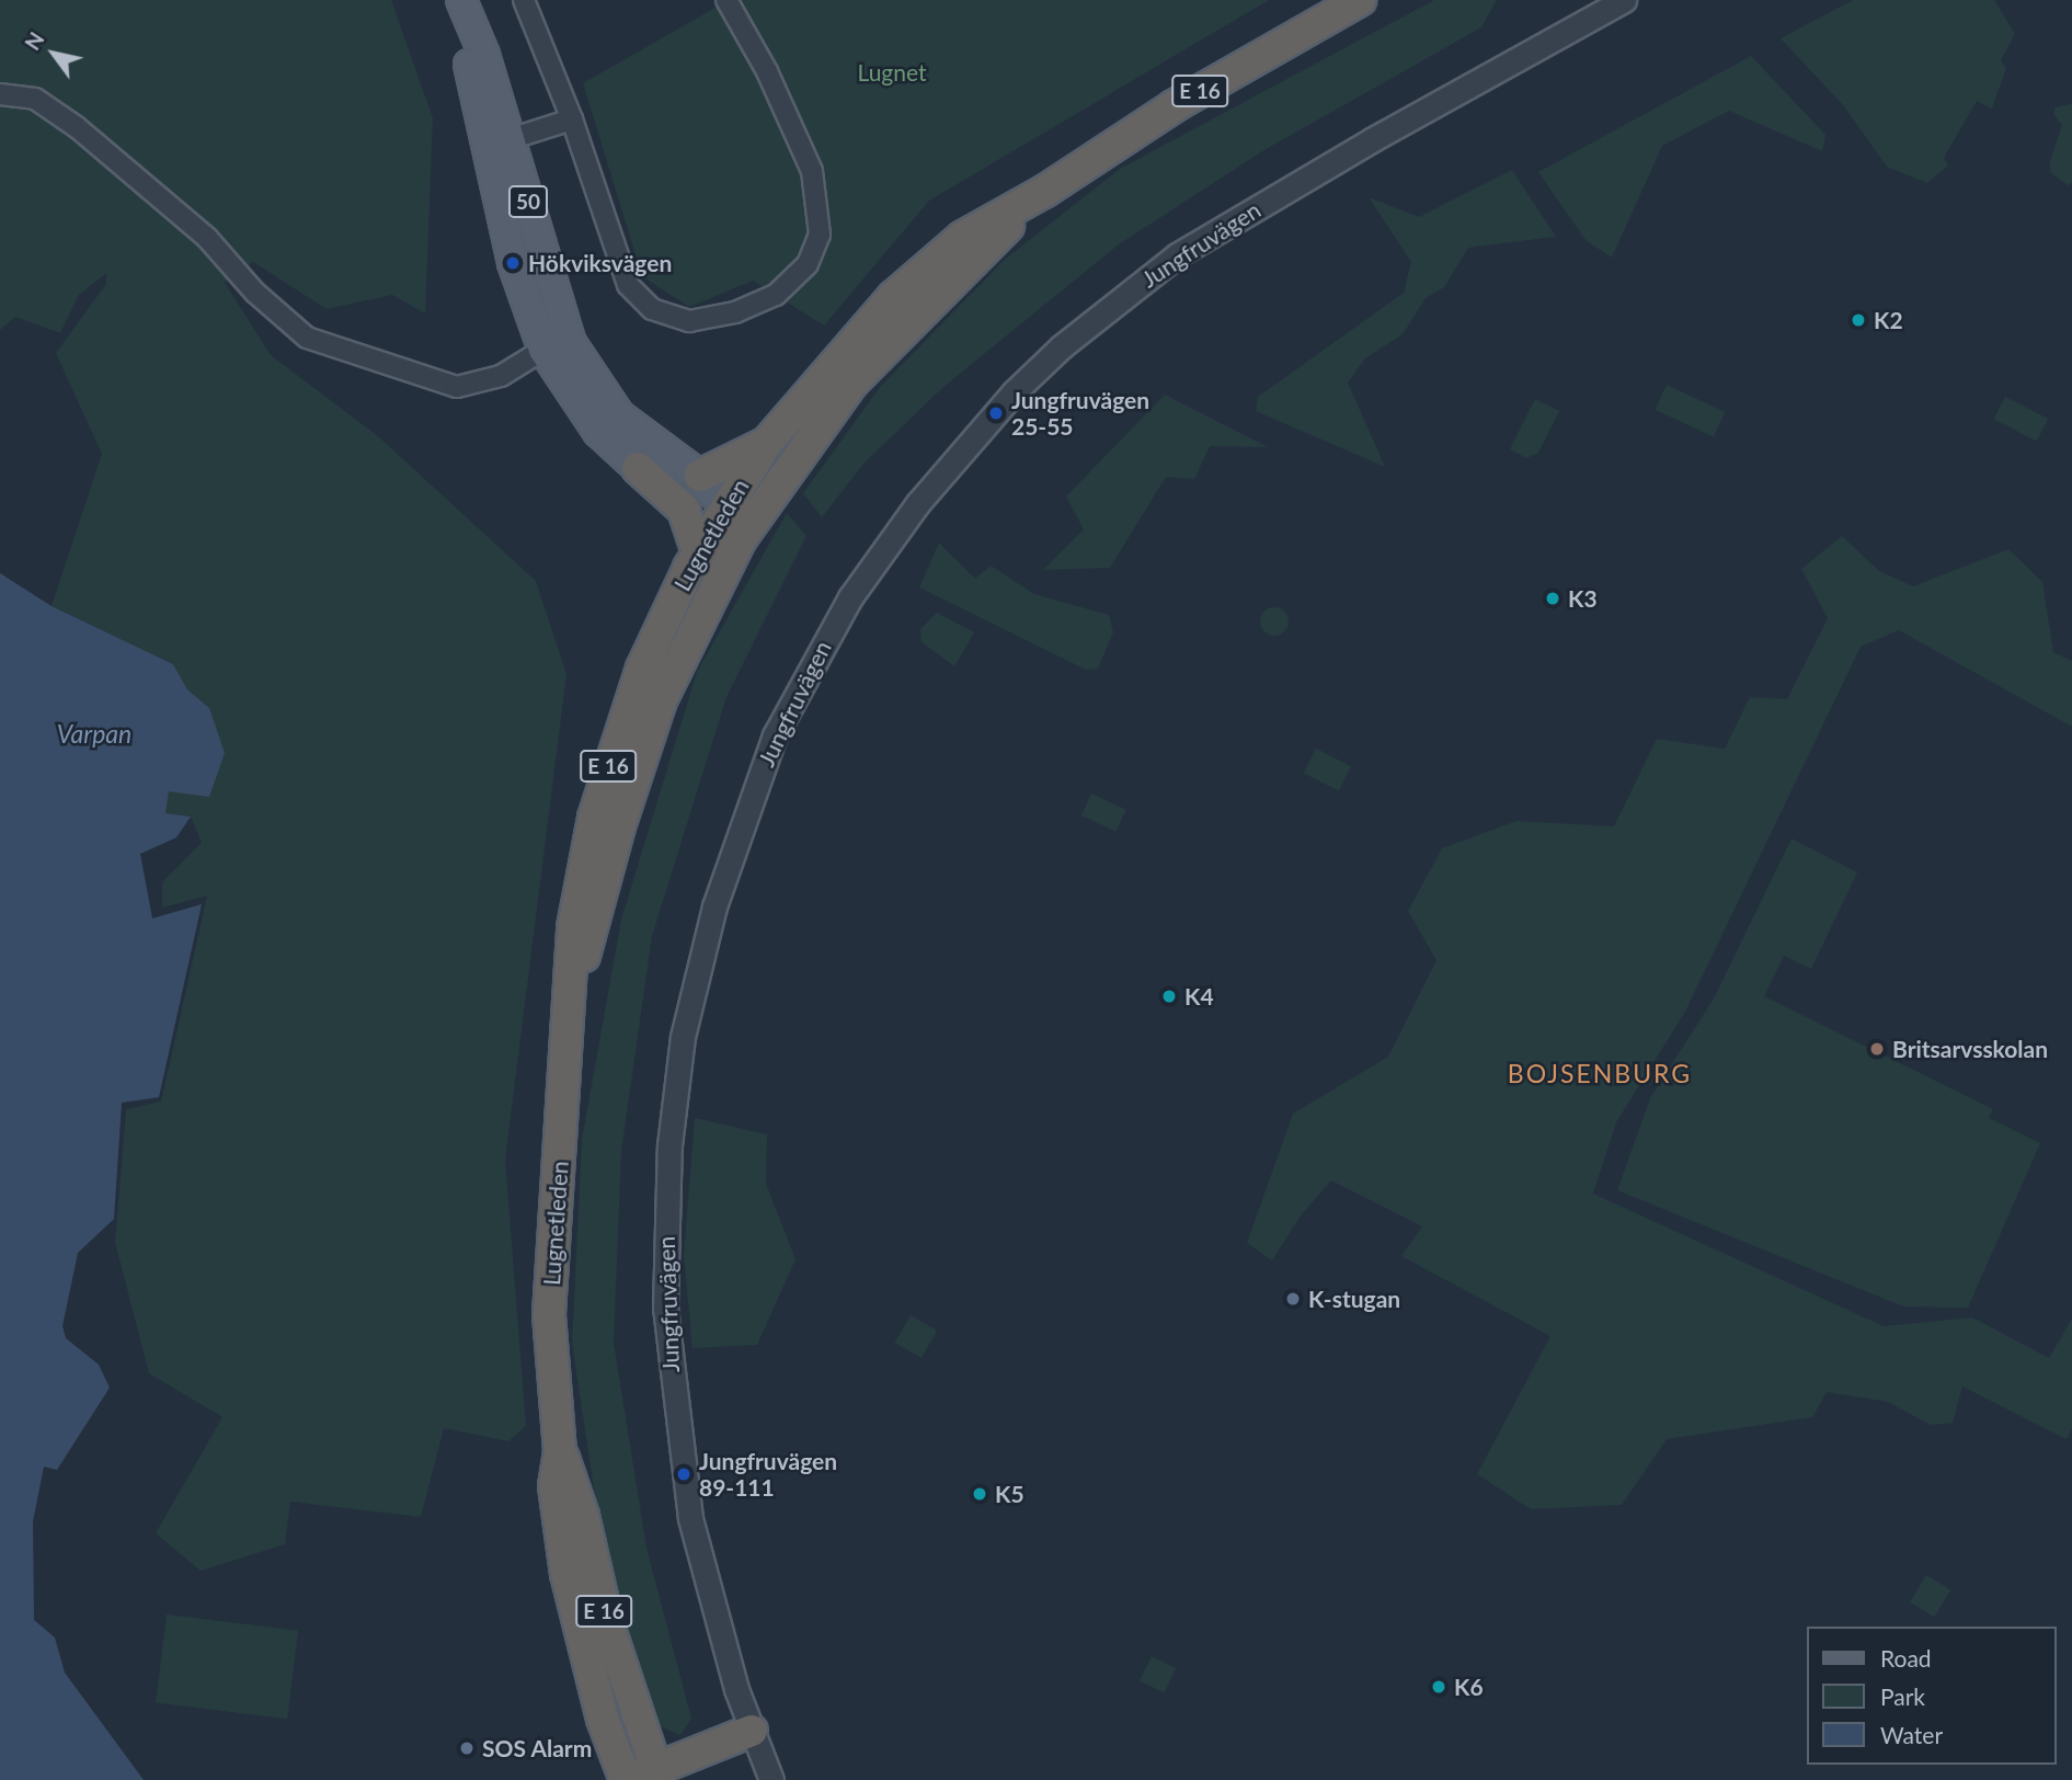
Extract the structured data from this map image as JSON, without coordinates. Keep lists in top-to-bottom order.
{
  "streets": {
    "highway": ["E 16", "50", "Lugnetleden"],
    "street": ["Jungfruvägen"]
  },
  "crossings": [
    ["50", "Lugnetleden"]
  ],
  "districts": ["BOJSENBURG"],
  "water": ["Varpan"],
  "parks": ["Lugnet"],
  "places": [
    "Hökviksvägen",
    "K2",
    "Jungfruvägen 25-55",
    "K3",
    "K4",
    "Britsarvsskolan",
    "K-stugan",
    "Jungfruvägen 89-111",
    "K5",
    "K6",
    "SOS Alarm"
  ],
  "legend": ["Road", "Park", "Water"],
  "north": "top left"
}
